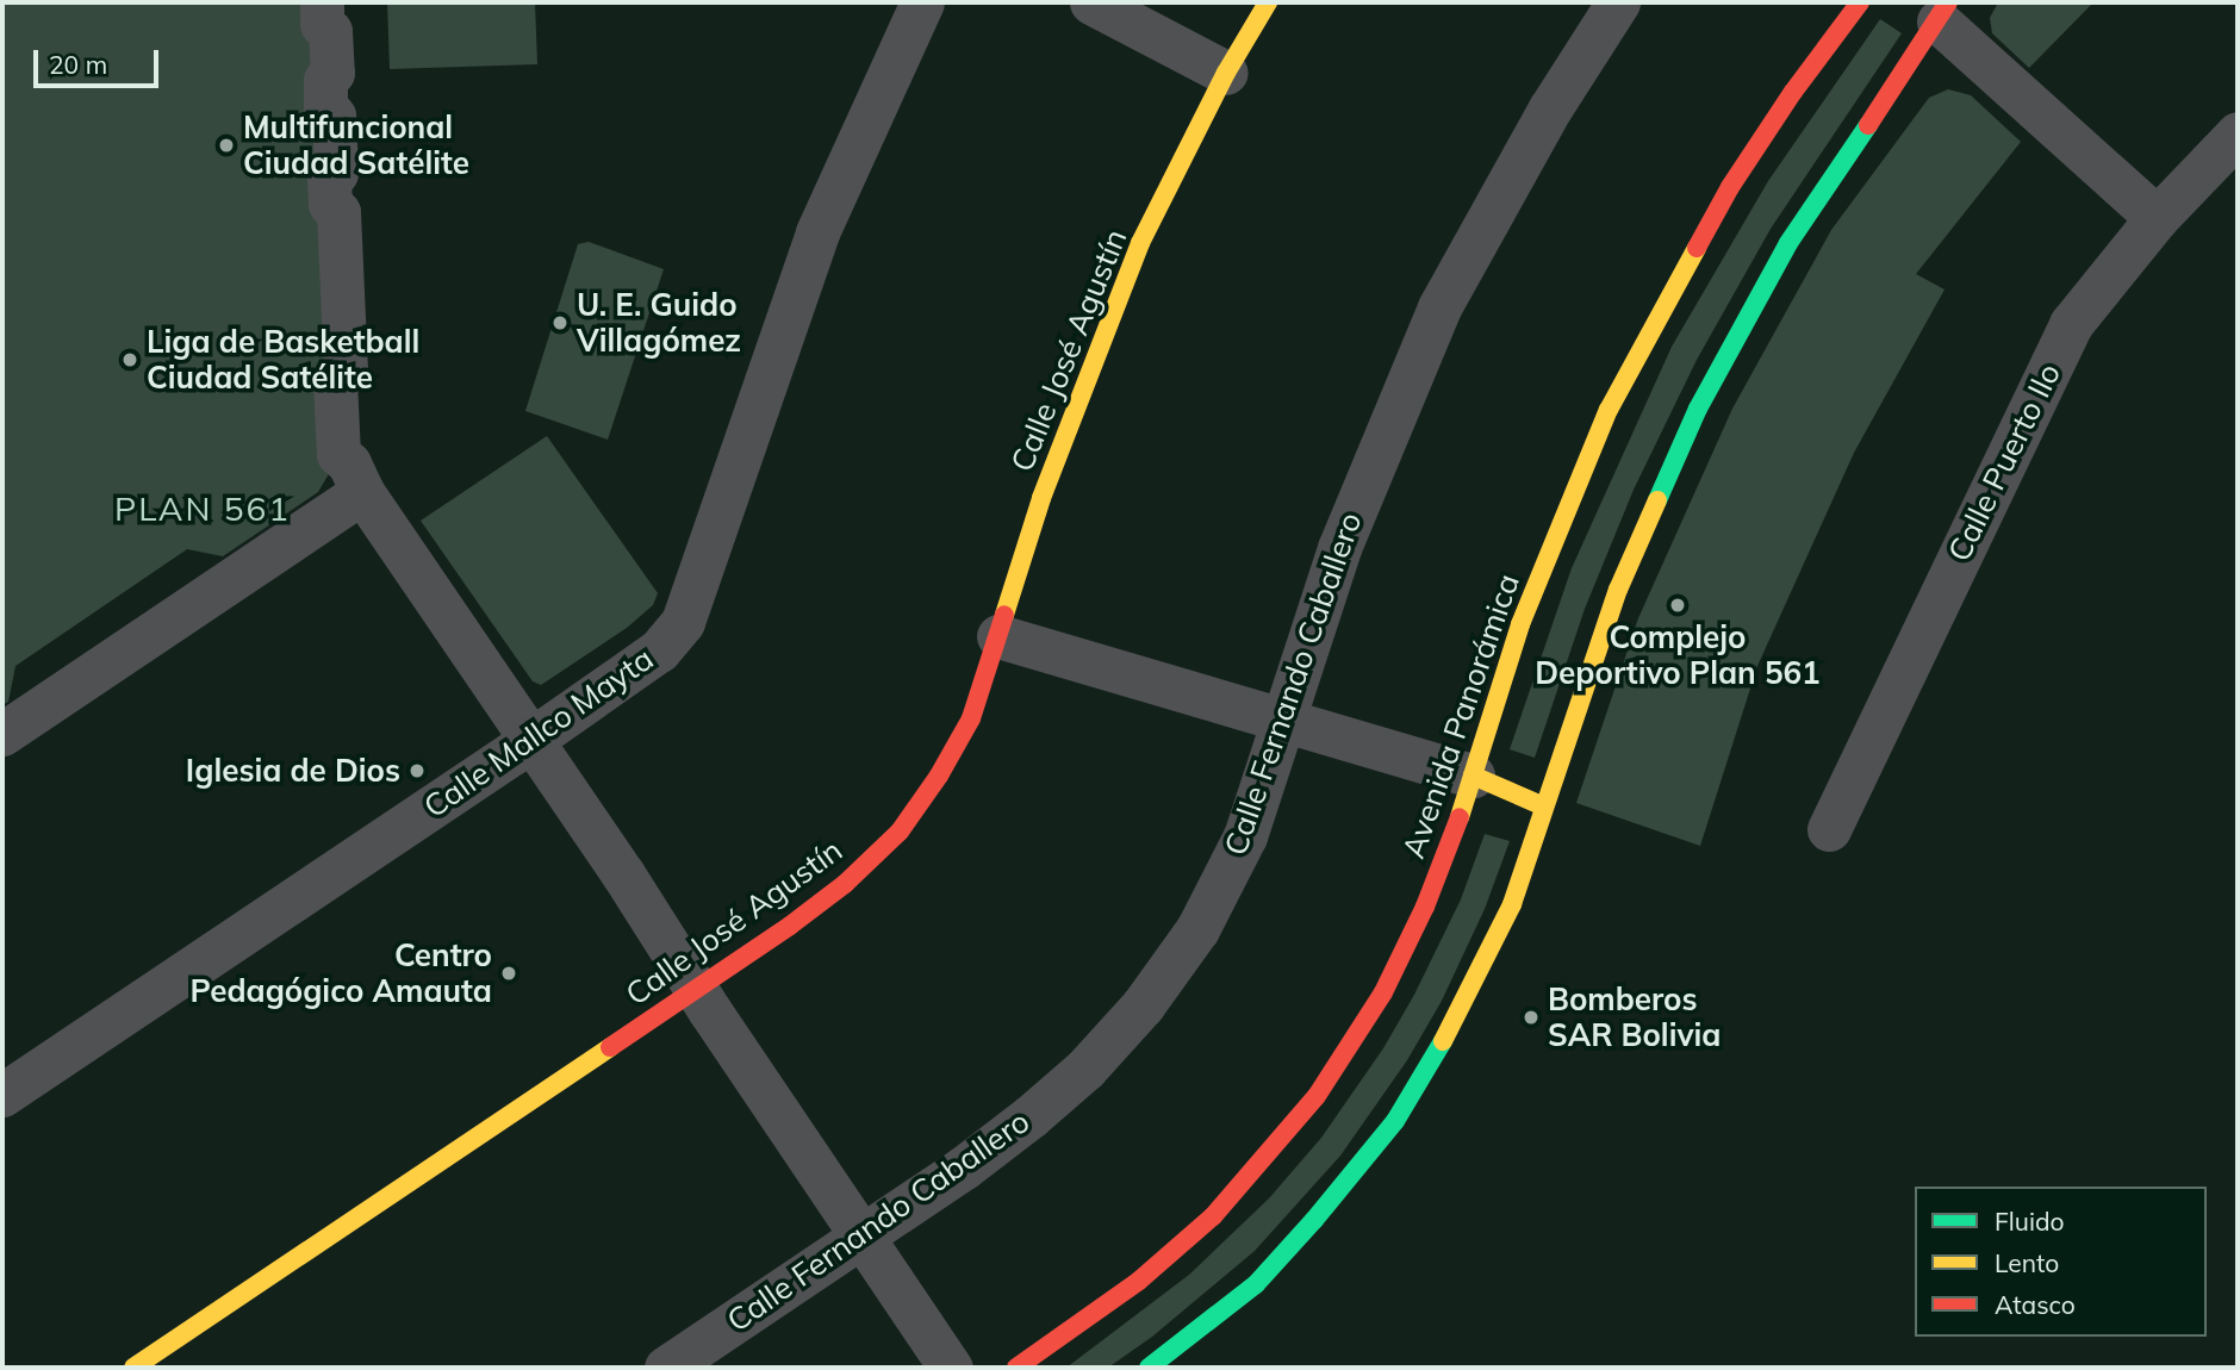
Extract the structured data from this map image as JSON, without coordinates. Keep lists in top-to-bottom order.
{
  "streets": {
    "main road": ["Calle José Agustín", "Avenida Panorámica"],
    "street": ["Calle Puerto Ilo", "Calle Fernando Caballero", "Calle Mallco Mayta"]
  },
  "districts": ["PLAN 561"],
  "places": [
    "Multifuncional Ciudad Satélite",
    "U. E. Guido Villagómez",
    "Liga de Basketball Ciudad Satélite",
    "Complejo Deportivo Plan 561",
    "Iglesia de Dios",
    "Centro Pedagógico Amauta",
    "Bomberos SAR Bolivia"
  ],
  "legend": ["Fluido", "Lento", "Atasco"],
  "scale_bar": "20 m"
}
